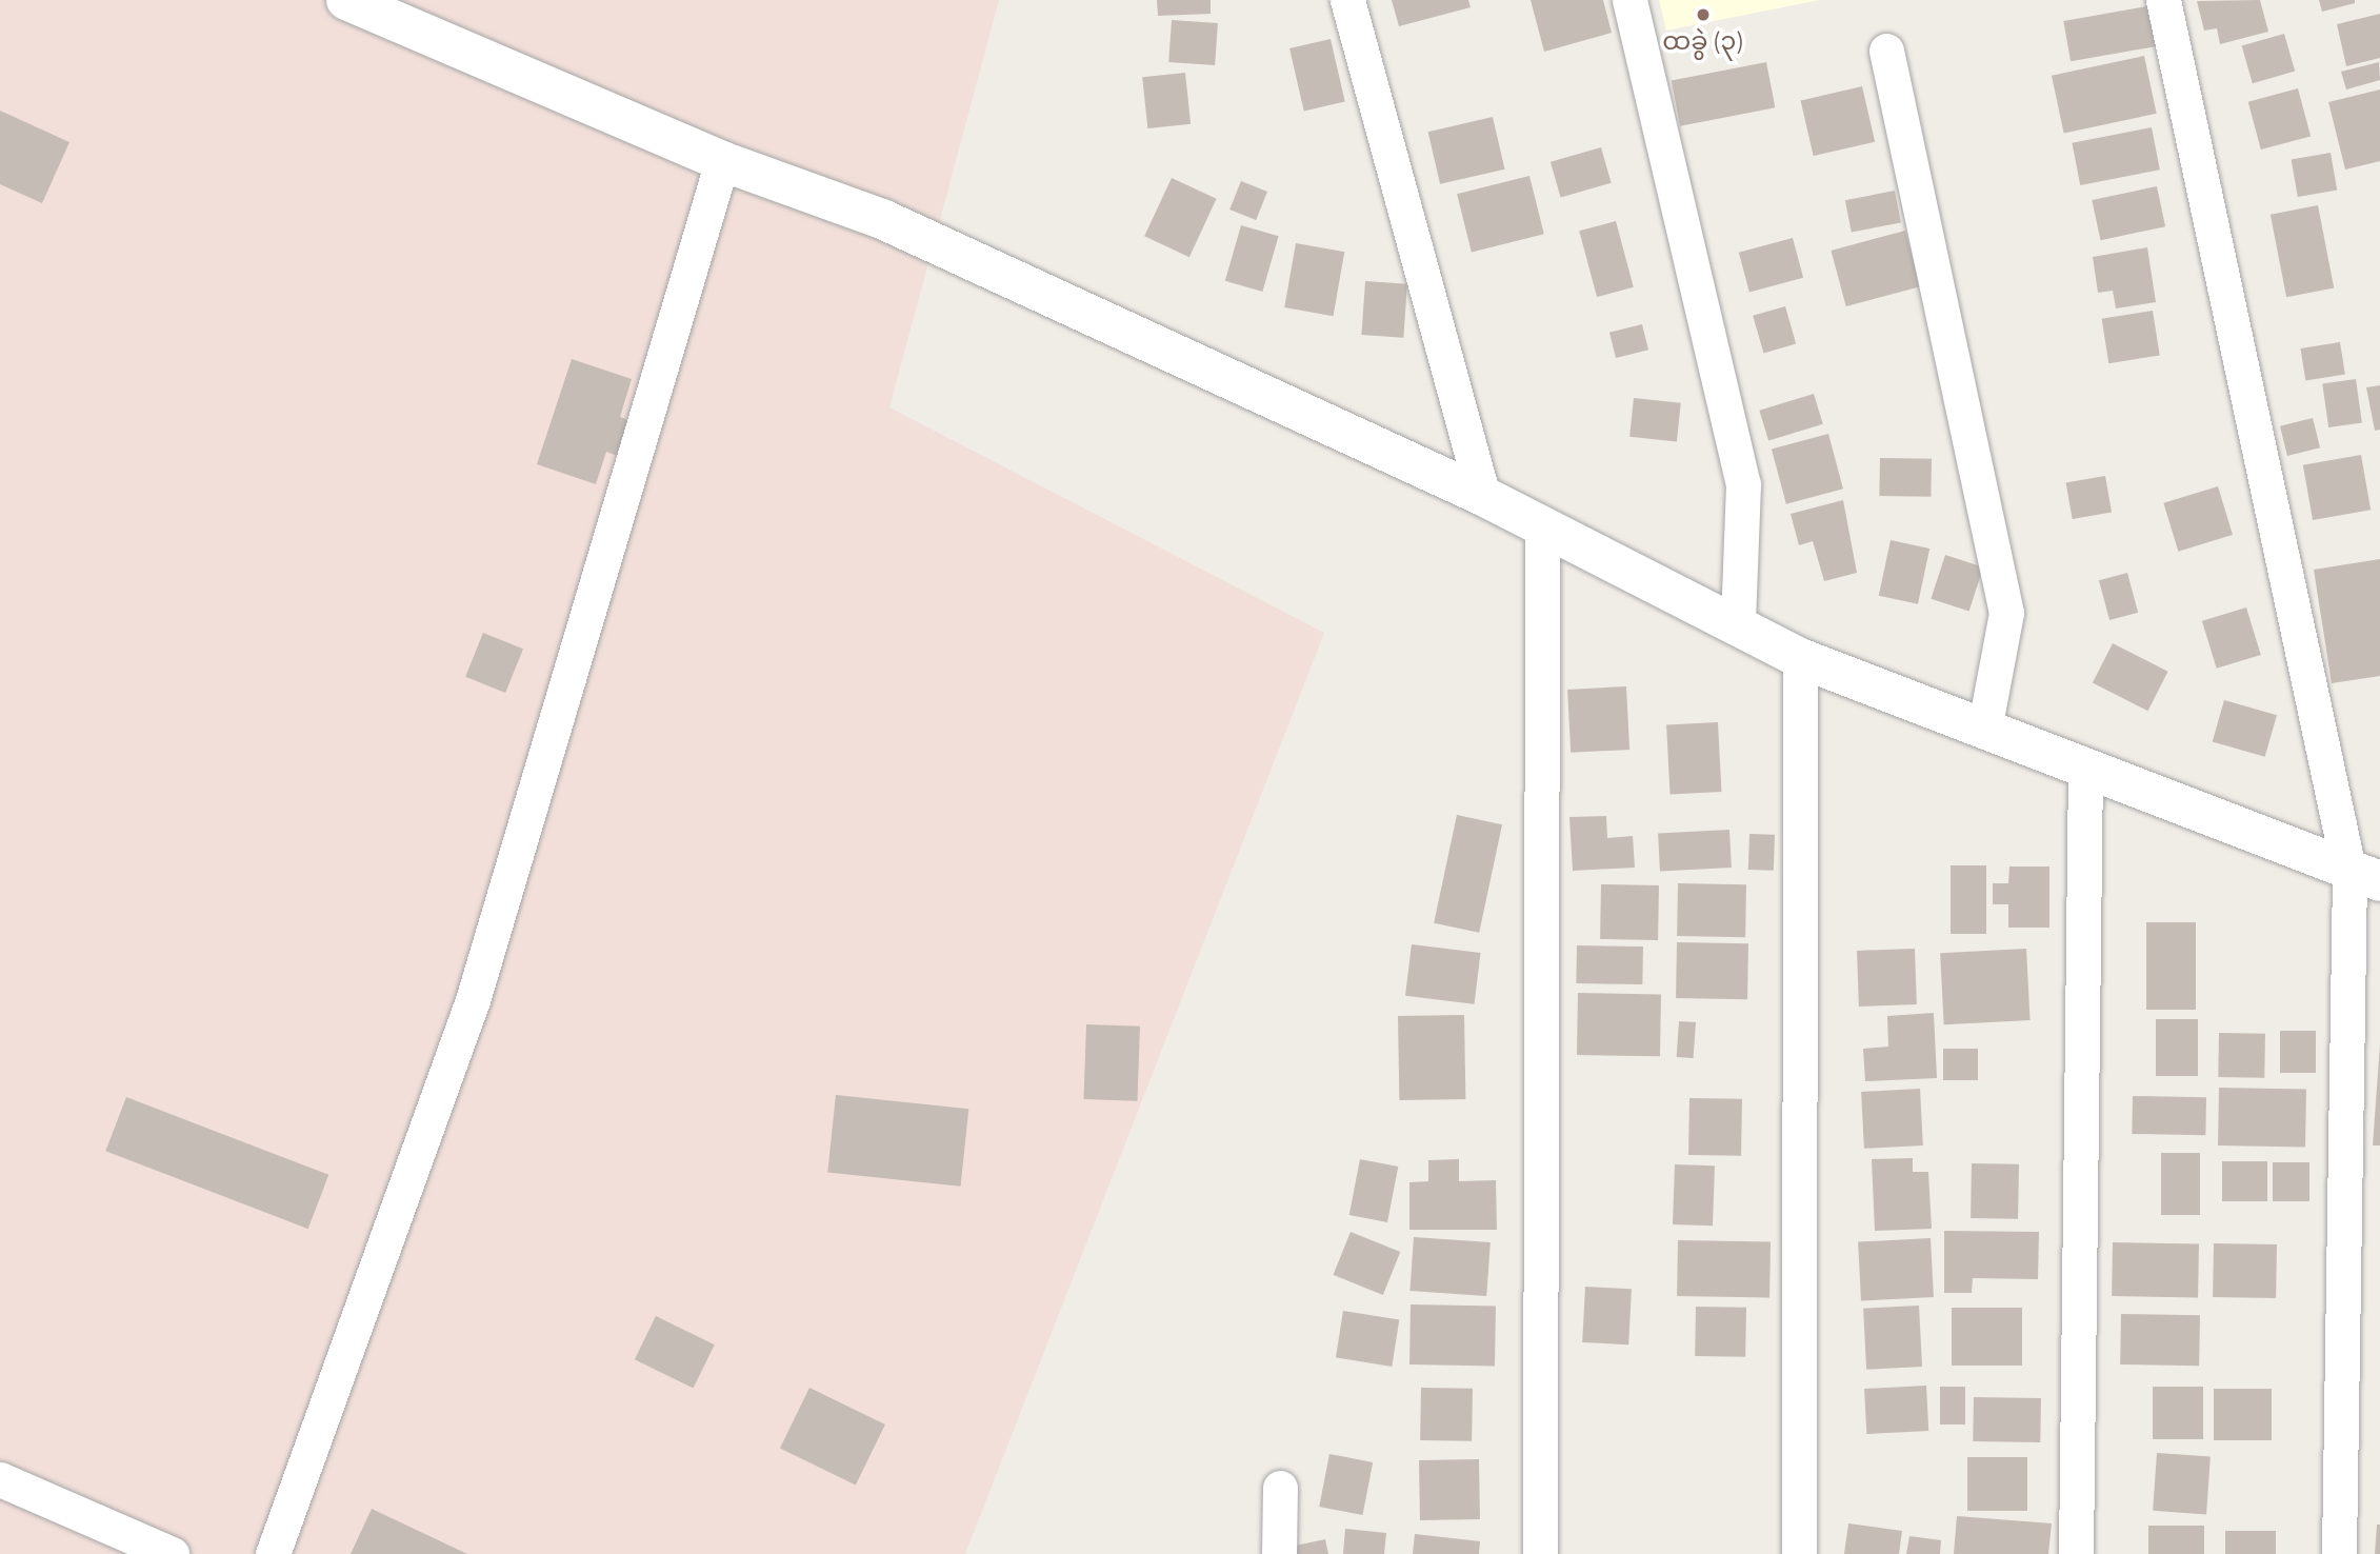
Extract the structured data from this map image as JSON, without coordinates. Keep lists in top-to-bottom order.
{
  "places": ["ထခွဲ (၃)"]
}
